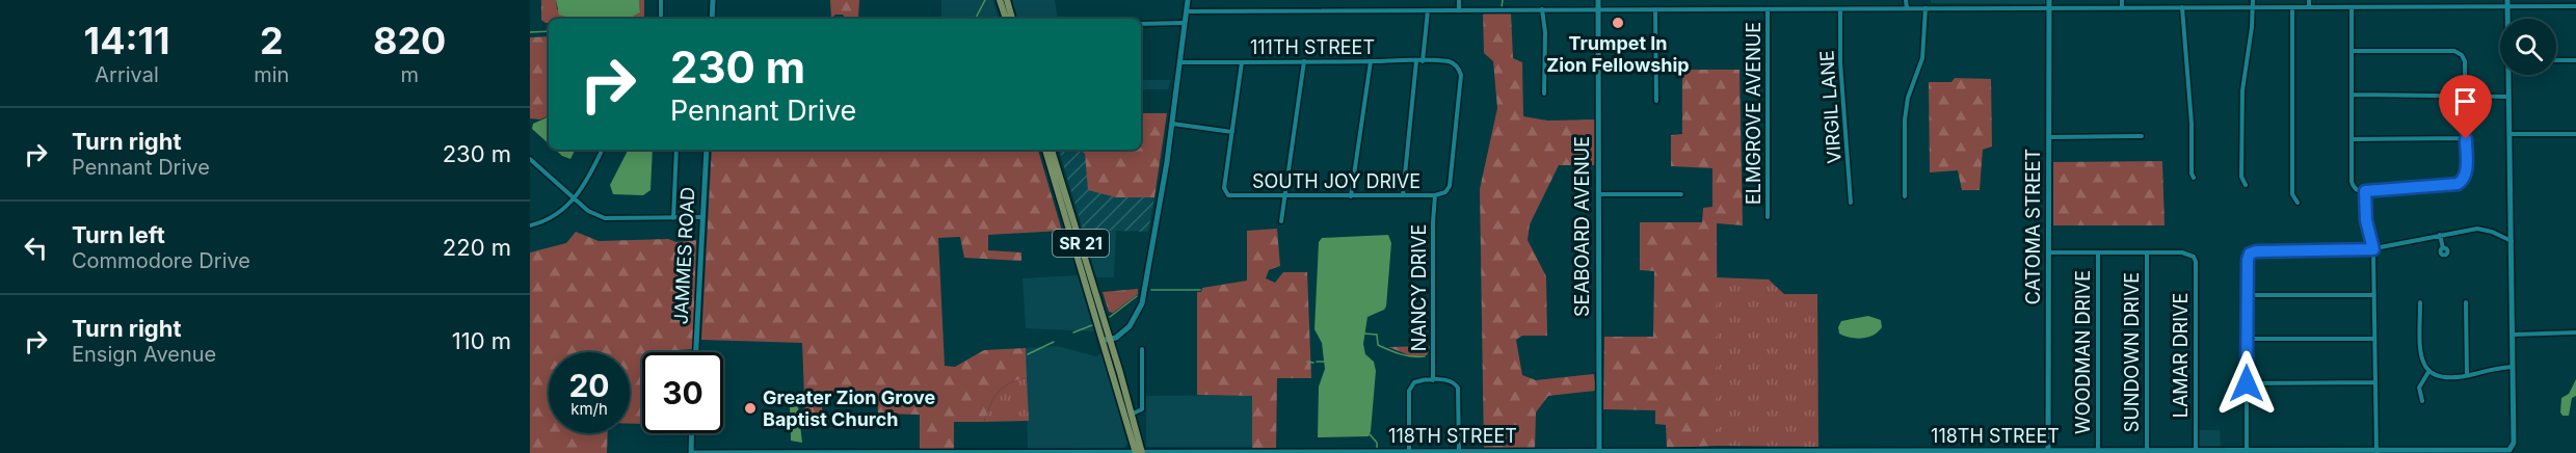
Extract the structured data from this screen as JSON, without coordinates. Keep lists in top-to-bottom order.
{
  "streets": {
    "main road": ["SR 21"],
    "street": [
      "111TH STREET",
      "VIRGIL LANE",
      "ELMGROVE AVENUE",
      "SOUTH JOY DRIVE",
      "SEABOARD AVENUE",
      "CATOMA STREET",
      "JAMMES ROAD",
      "NANCY DRIVE",
      "WOODMAN DRIVE",
      "SUNDOWN DRIVE",
      "LAMAR DRIVE",
      "118TH STREET"
    ]
  },
  "crossings": [
    ["111TH STREET", "SOUTH JOY DRIVE"],
    ["SOUTH JOY DRIVE", "NANCY DRIVE"],
    ["SEABOARD AVENUE", "118TH STREET"],
    ["CATOMA STREET", "118TH STREET"],
    ["SR 21", "118TH STREET"],
    ["WOODMAN DRIVE", "118TH STREET"],
    ["SUNDOWN DRIVE", "LAMAR DRIVE"],
    ["SUNDOWN DRIVE", "118TH STREET"],
    ["LAMAR DRIVE", "118TH STREET"]
  ],
  "places": ["Trumpet In Zion Fellowship", "Greater Zion Grove Baptist Church"],
  "page": {
    "eta": [
      "14:11",
      "Arrival",
      "2",
      "min",
      "820",
      "m"
    ],
    "turn": ["230 m", "Pennant Drive"],
    "list": [
      {
        "name": "Turn right",
        "note": "Pennant Drive",
        "value": "230 m"
      },
      {
        "name": "Turn left",
        "note": "Commodore Drive",
        "value": "220 m"
      },
      {
        "name": "Turn right",
        "note": "Ensign Avenue",
        "value": "110 m"
      }
    ],
    "speed": "20 km/h",
    "limit": "30"
  }
}
